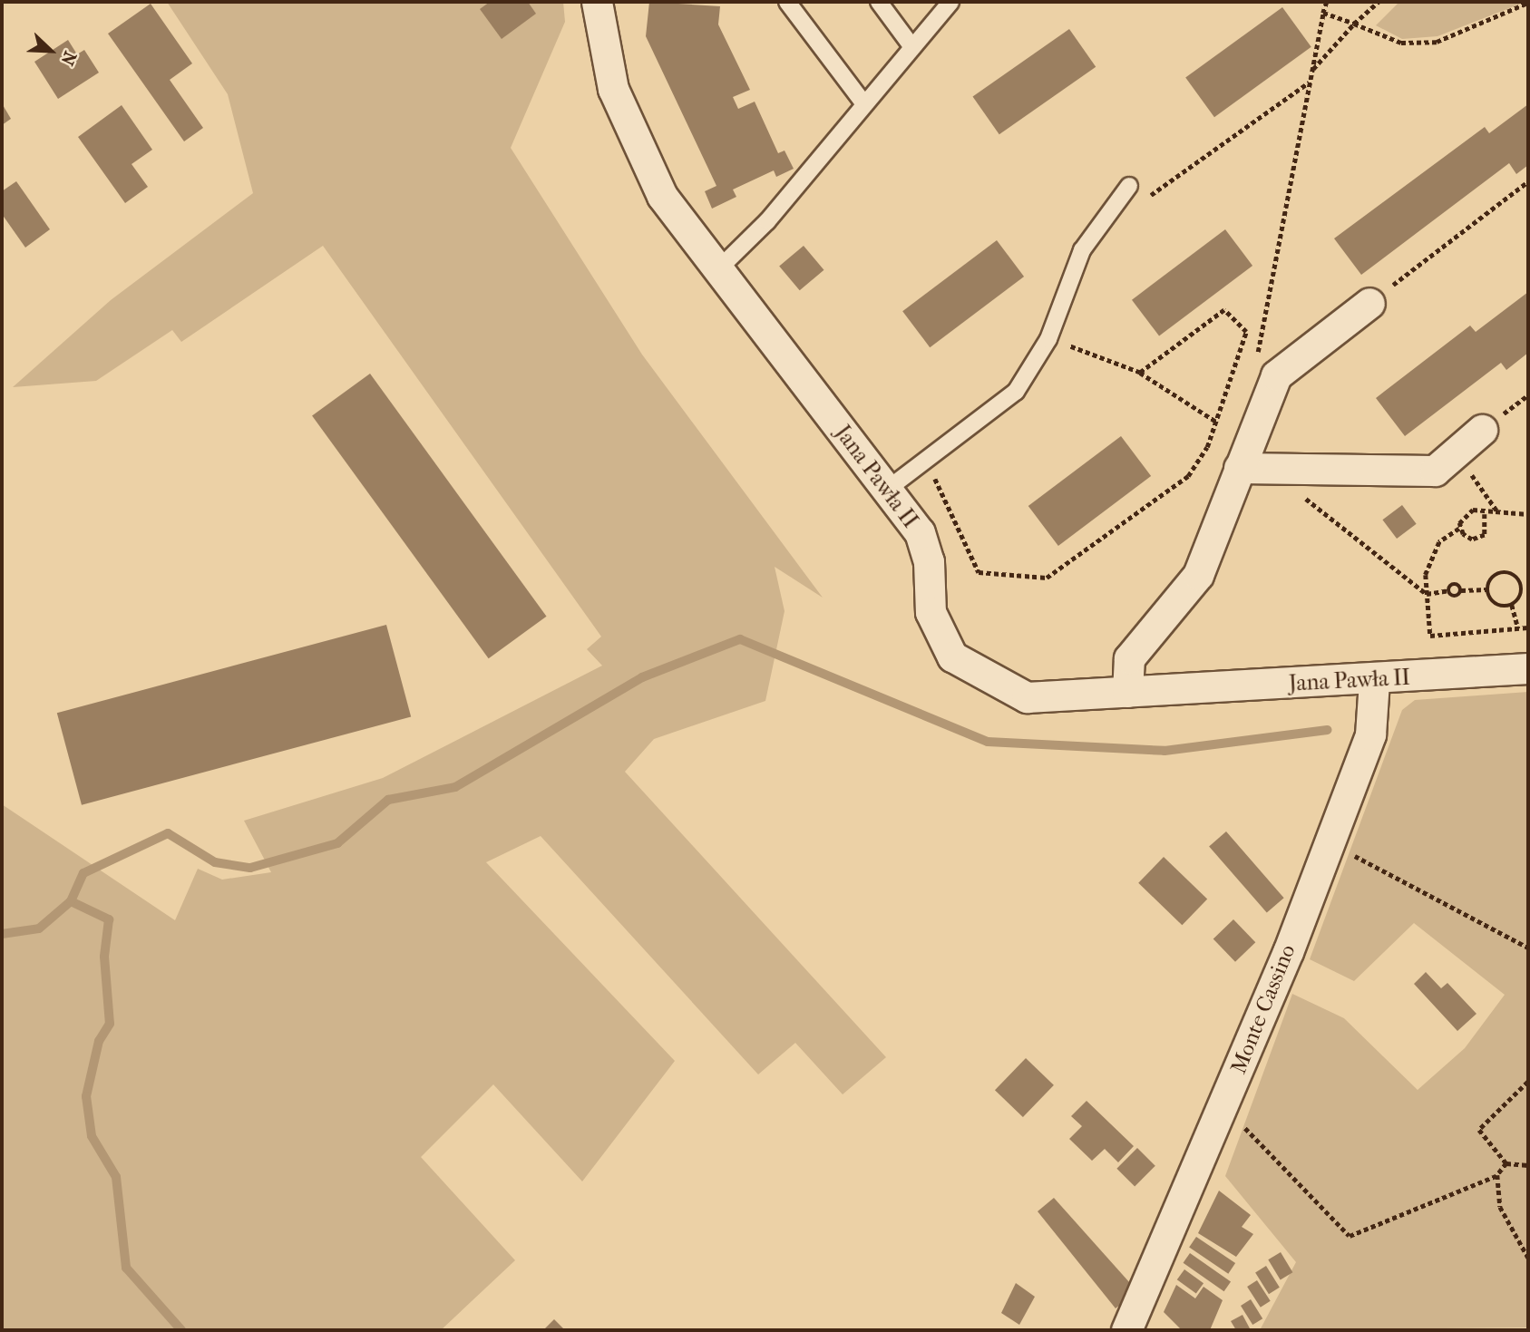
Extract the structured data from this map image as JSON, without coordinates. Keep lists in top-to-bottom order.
{
  "streets": {
    "street": ["Jana Pawła II", "Monte Cassino"]
  },
  "crossings": [
    ["Jana Pawła II", "Monte Cassino"]
  ],
  "north": "bottom right"
}
